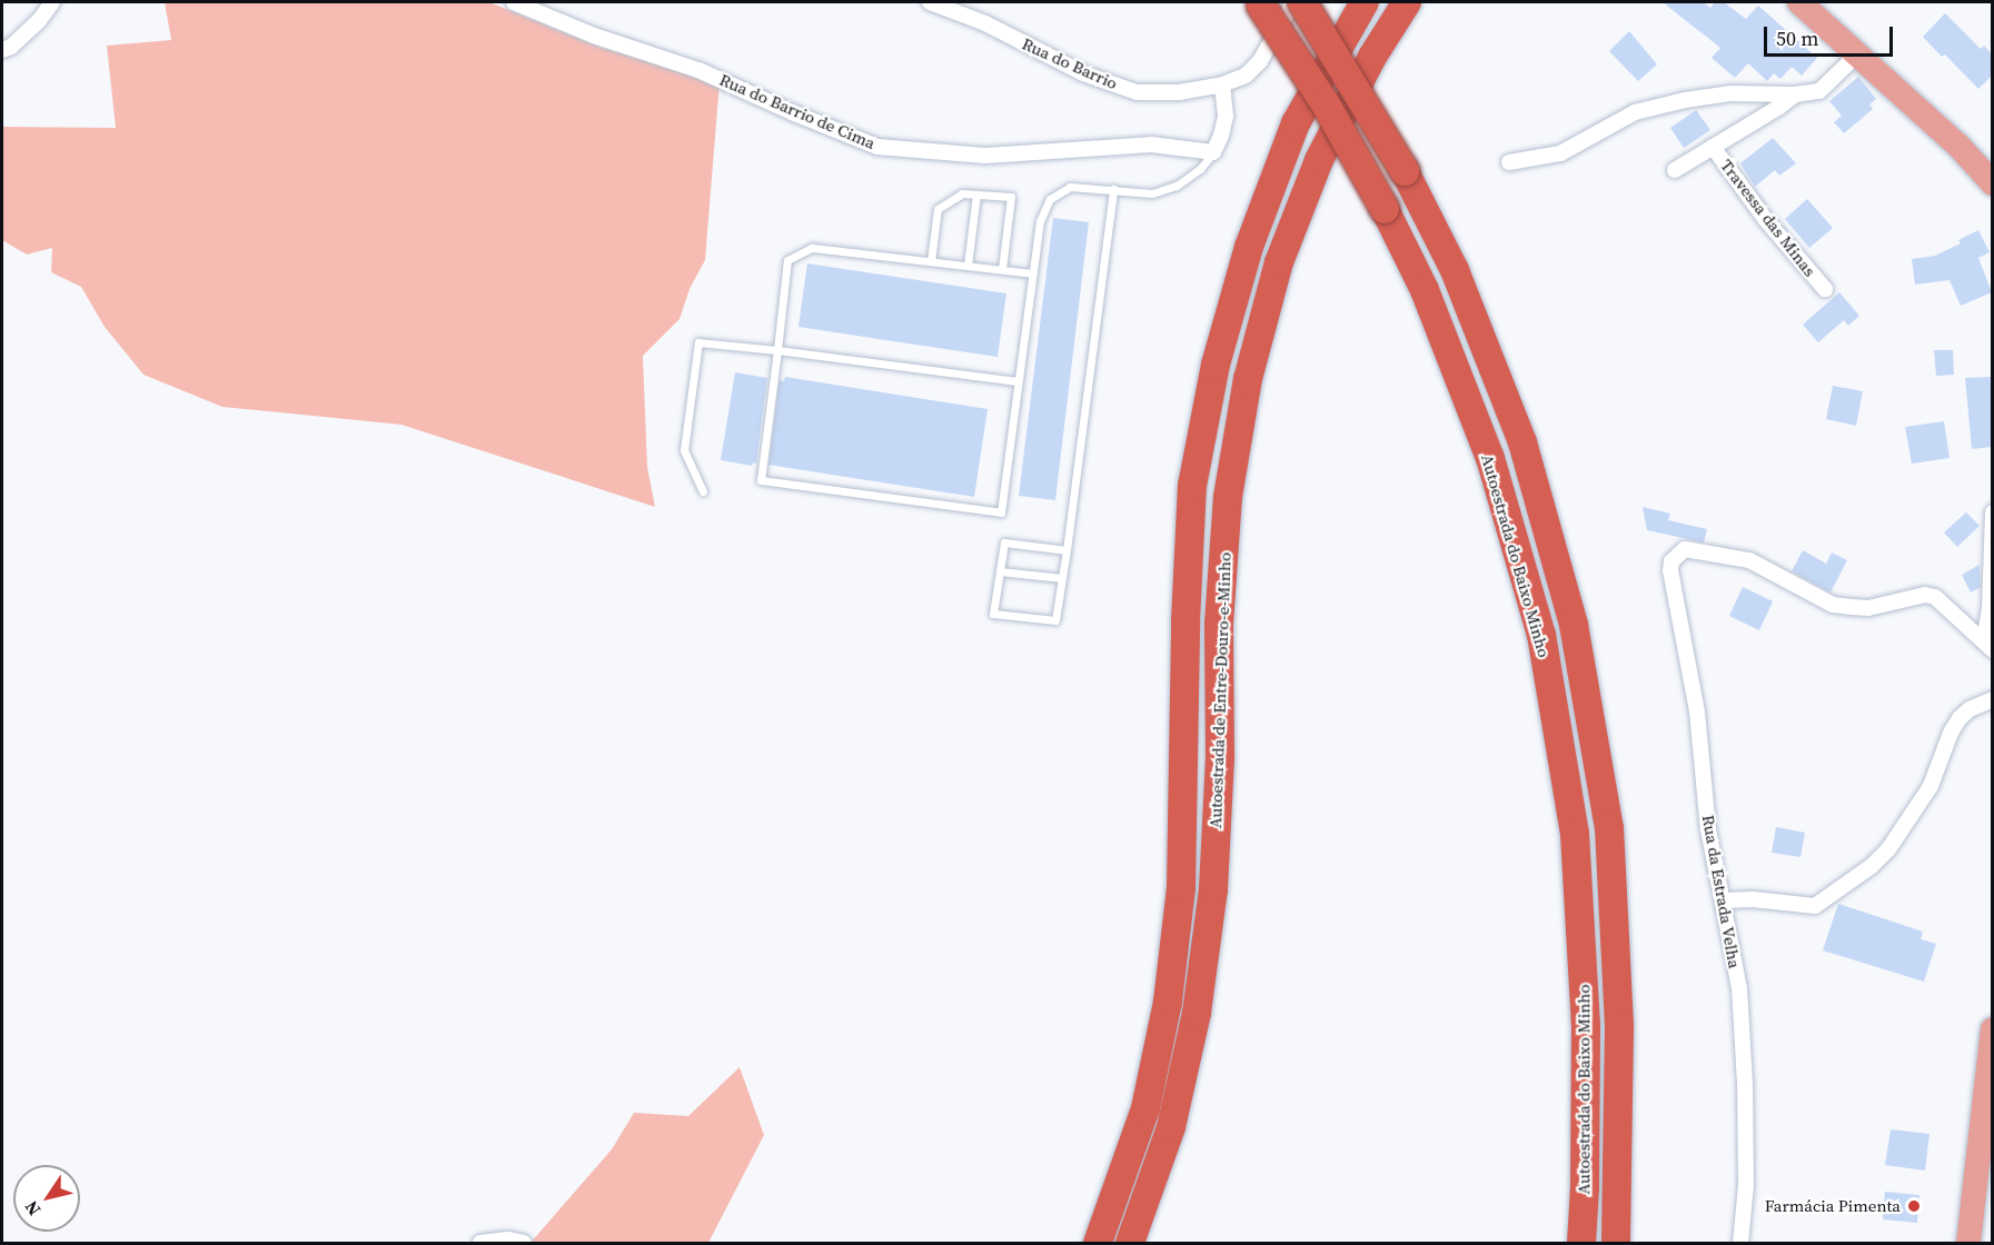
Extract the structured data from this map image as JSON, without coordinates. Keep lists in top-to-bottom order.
{
  "streets": {
    "highway": ["Autoestrada do Baixo Minho", "Autoestrada de Entre-Douro-e-Minho"],
    "street": [
      "Rua do Barrio",
      "Rua do Barrio de Cima",
      "Travessa das Minas",
      "Rua da Estrada Velha"
    ]
  },
  "places": ["Farmácia Pimenta"],
  "scale_bar": "50 m",
  "north": "bottom left"
}
